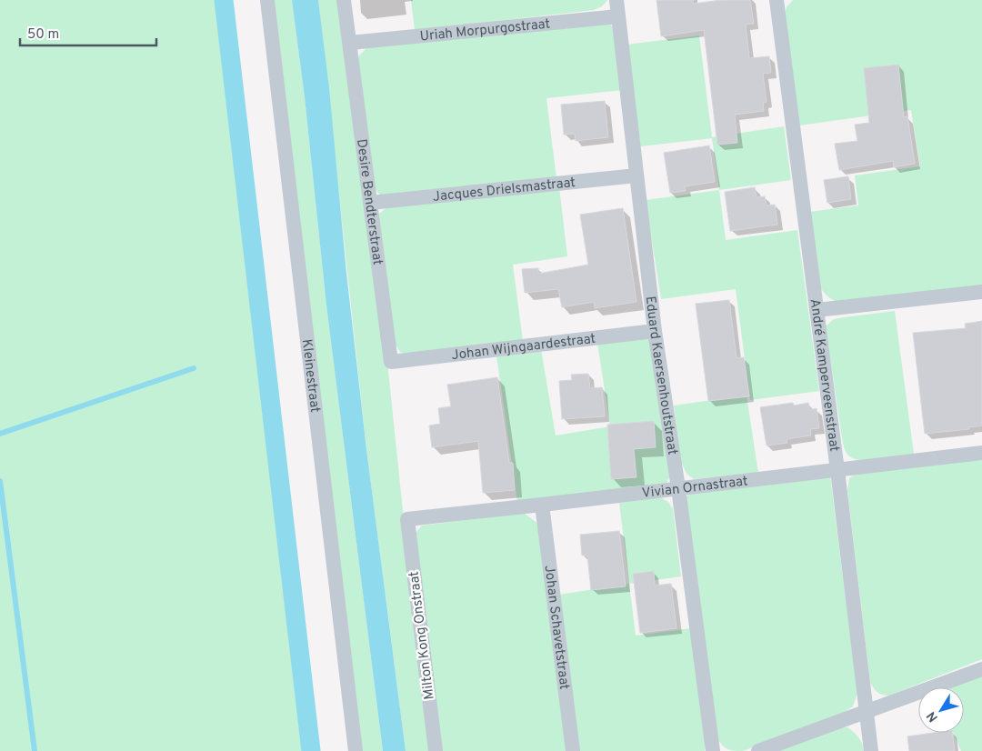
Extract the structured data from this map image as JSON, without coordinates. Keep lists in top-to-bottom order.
{
  "streets": {
    "street": [
      "Uriah Morpurgostraat",
      "Jacques Drielsmastraat",
      "Desire Bendterstraat",
      "Johan Wijngaardestraat",
      "Kleinestraat",
      "Eduard Kaersenhoutstraat",
      "André Kamperveenstraat",
      "Vivian Ornastraat",
      "Johan Schavetstraat",
      "Milton Kong Onstraat"
    ]
  },
  "crossings": [
    ["Uriah Morpurgostraat", "Desire Bendterstraat"],
    ["Uriah Morpurgostraat", "Eduard Kaersenhoutstraat"],
    ["Jacques Drielsmastraat", "Desire Bendterstraat"],
    ["Jacques Drielsmastraat", "Eduard Kaersenhoutstraat"],
    ["Desire Bendterstraat", "Johan Wijngaardestraat"],
    ["Johan Wijngaardestraat", "Eduard Kaersenhoutstraat"],
    ["Eduard Kaersenhoutstraat", "Vivian Ornastraat"],
    ["André Kamperveenstraat", "Vivian Ornastraat"],
    ["Vivian Ornastraat", "Johan Schavetstraat"],
    ["Vivian Ornastraat", "Milton Kong Onstraat"]
  ],
  "scale_bar": "50 m",
  "north": "bottom left"
}
